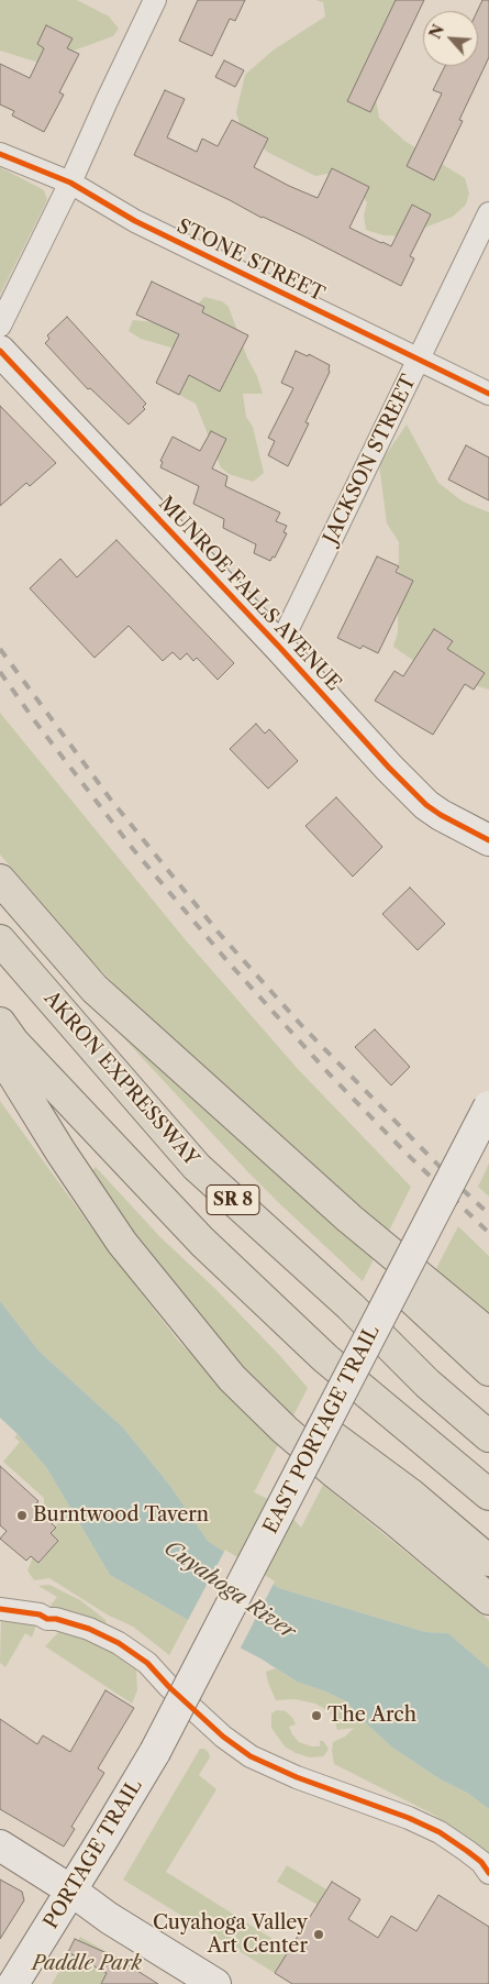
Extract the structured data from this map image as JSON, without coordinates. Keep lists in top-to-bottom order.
{
  "streets": {
    "highway": ["AKRON EXPRESSWAY", "SR 8"],
    "street": [
      "STONE STREET",
      "JACKSON STREET",
      "MUNROE FALLS AVENUE",
      "EAST PORTAGE TRAIL",
      "PORTAGE TRAIL"
    ]
  },
  "crossings": [
    ["STONE STREET", "JACKSON STREET"],
    ["JACKSON STREET", "MUNROE FALLS AVENUE"],
    ["EAST PORTAGE TRAIL", "PORTAGE TRAIL"]
  ],
  "water": ["Cuyahoga River"],
  "parks": ["Paddle Park"],
  "places": ["Burntwood Tavern", "The Arch", "Cuyahoga Valley Art Center"],
  "north": "top left"
}
